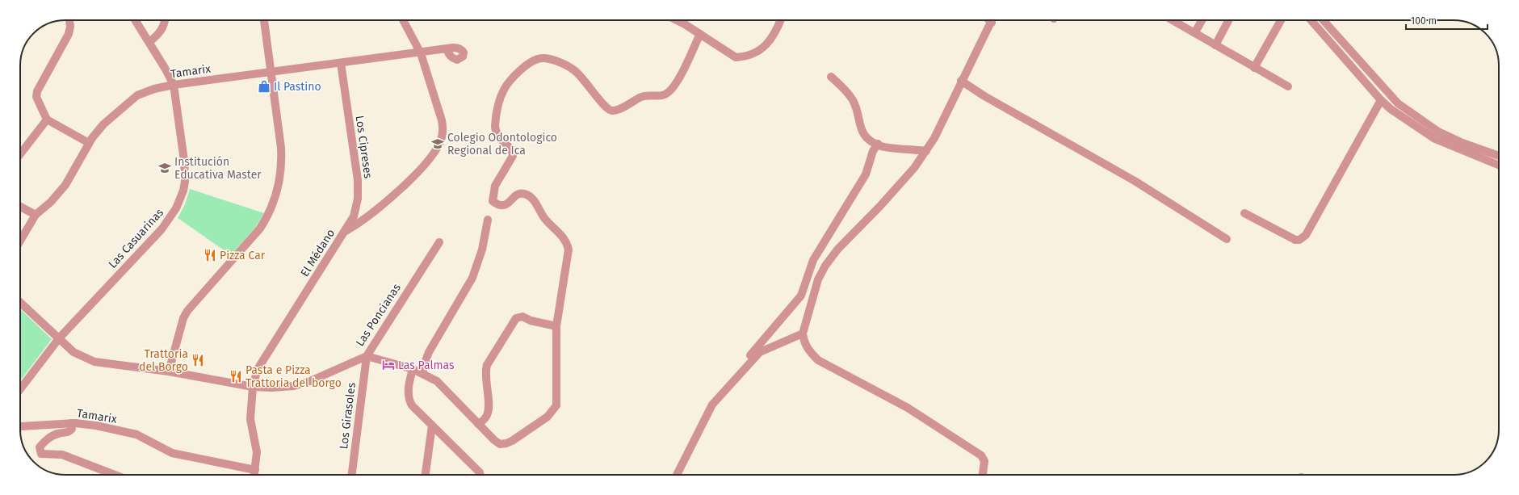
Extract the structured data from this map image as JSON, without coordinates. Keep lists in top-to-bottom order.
{
  "streets": {
    "street": [
      "Tamarix",
      "Los Cipreses",
      "Las Casuarinas",
      "El Médano",
      "Las Poncianas",
      "Los Girasoles"
    ]
  },
  "crossings": [
    ["Tamarix", "Los Cipreses"],
    ["Tamarix", "Las Casuarinas"],
    ["Tamarix", "El Médano"],
    ["Los Cipreses", "El Médano"],
    ["Las Casuarinas", "Las Poncianas"],
    ["El Médano", "Las Poncianas"],
    ["Las Poncianas", "Los Girasoles"]
  ],
  "places": {
    "shop": ["Il Pastino"],
    "school or university": ["Colegio Odontologico Regional de Ica", "Institución Educativa Master"],
    "restaurant": ["Pizza Car", "Trattoria del Borgo", "Pasta e Pizza Trattoria del borgo"],
    "hotel": ["Las Palmas"]
  },
  "scale_bar": "100 m"
}
